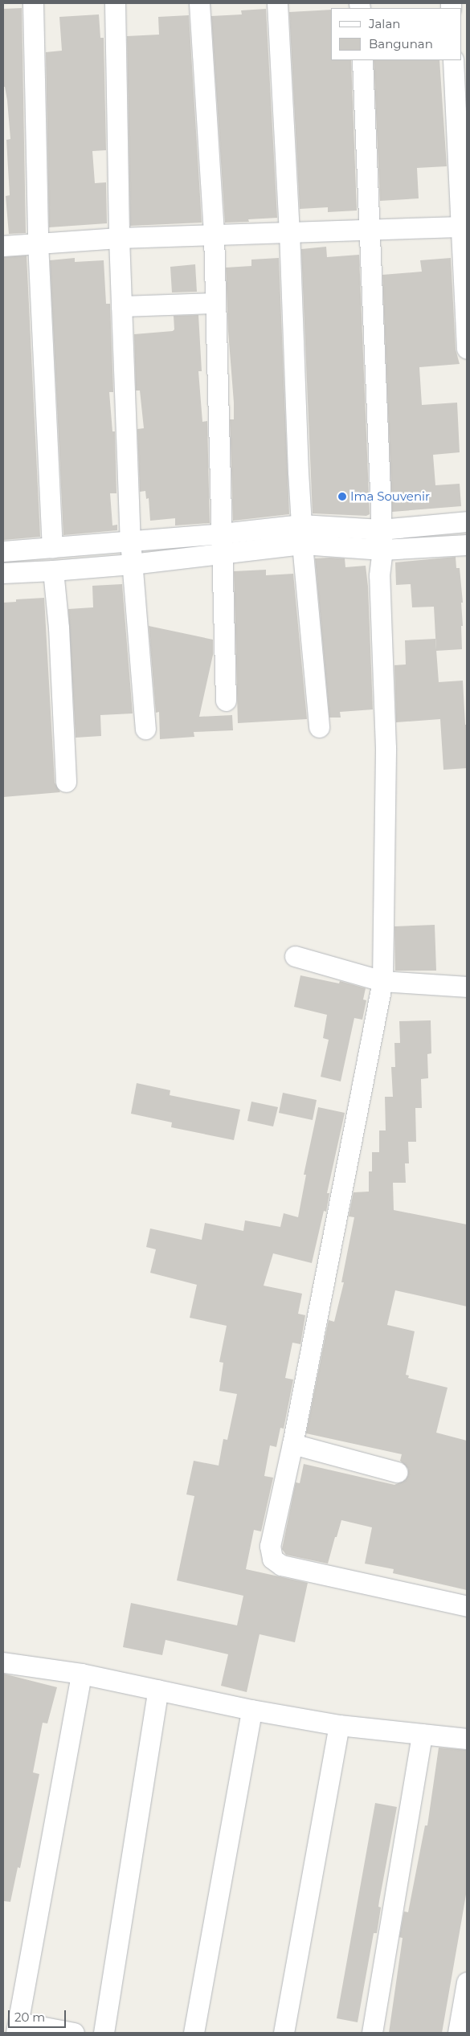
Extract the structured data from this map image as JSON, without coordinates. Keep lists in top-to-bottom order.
{
  "places": ["Ima Souvenir"],
  "legend": ["Jalan", "Bangunan"],
  "scale_bar": "20 m"
}
